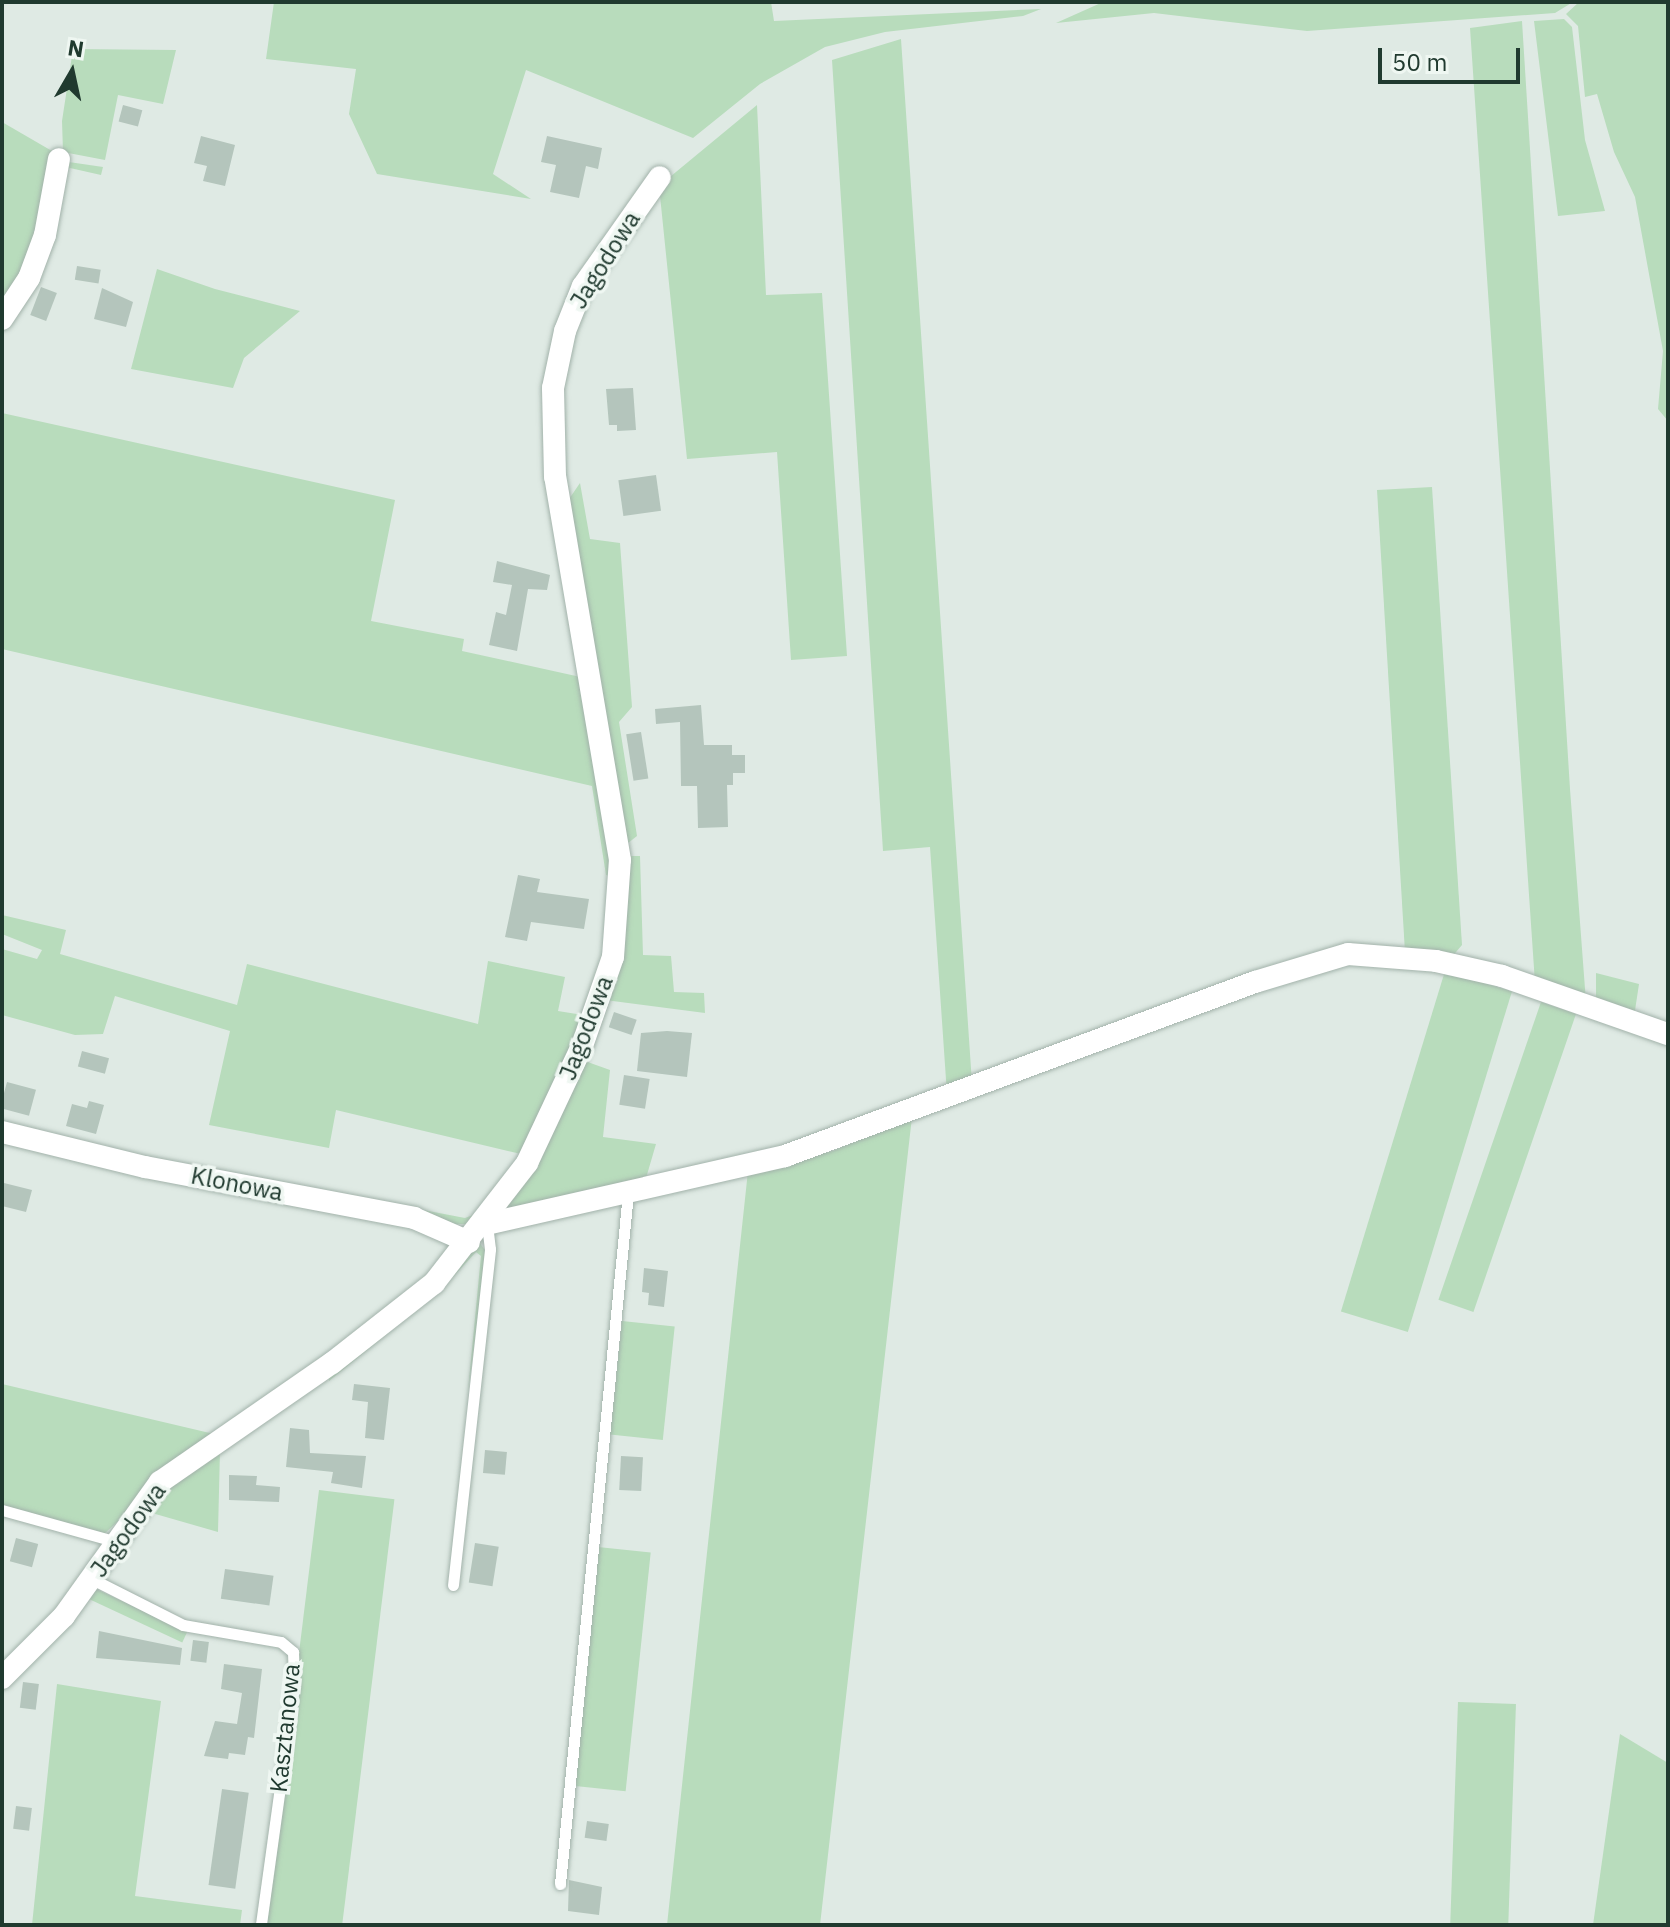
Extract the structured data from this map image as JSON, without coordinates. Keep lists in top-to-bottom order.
{
  "streets": {
    "street": ["Jagodowa", "Klonowa"],
    "lane": ["Kasztanowa"]
  },
  "crossings": [
    ["Jagodowa", "Klonowa"],
    ["Jagodowa", "Kasztanowa"]
  ],
  "scale_bar": "50 m",
  "north": "top"
}
